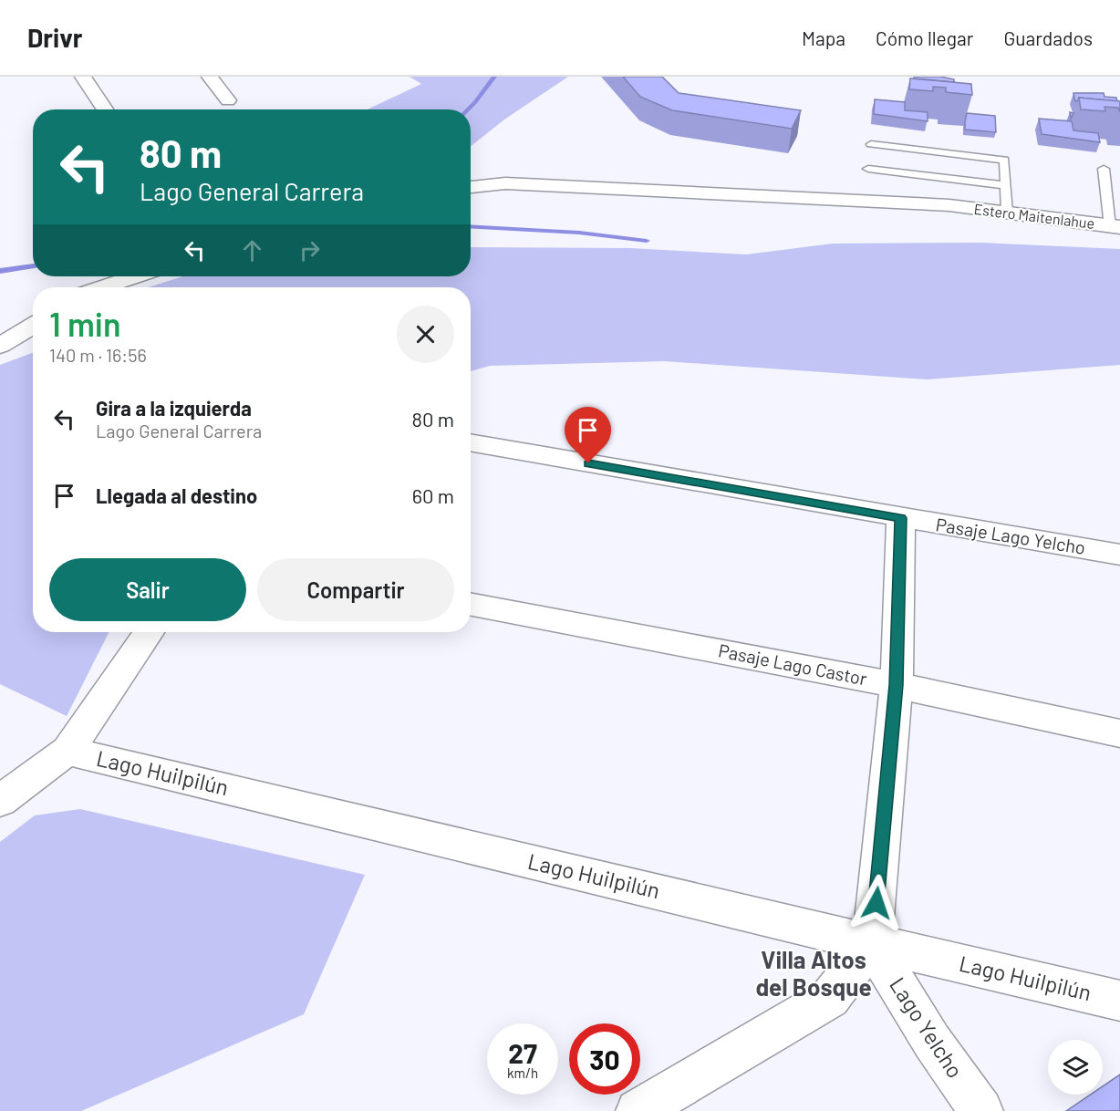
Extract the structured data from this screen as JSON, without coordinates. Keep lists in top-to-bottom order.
{
  "streets": {
    "street": [
      "Estero Maitenlahue",
      "Pasaje Lago Yelcho",
      "Pasaje Lago Castor",
      "Lago Huilpilún",
      "Lago Yelcho"
    ]
  },
  "crossings": [
    ["Lago Huilpilún", "Lago Yelcho"]
  ],
  "districts": ["Villa Altos del Bosque"],
  "page": {
    "header": "Drivr",
    "nav": ["Mapa", "Cómo llegar", "Guardados"],
    "turn": ["80 m", "Lago General Carrera"],
    "heading": ["1 min", "140 m · 16:56"],
    "list": [
      {
        "name": "Gira a la izquierda",
        "note": "Lago General Carrera",
        "value": "80 m"
      },
      {
        "name": "Llegada al destino",
        "value": "60 m"
      }
    ],
    "buttons": ["Salir", "Compartir"],
    "speed": "27 km/h",
    "limit": "30"
  }
}
